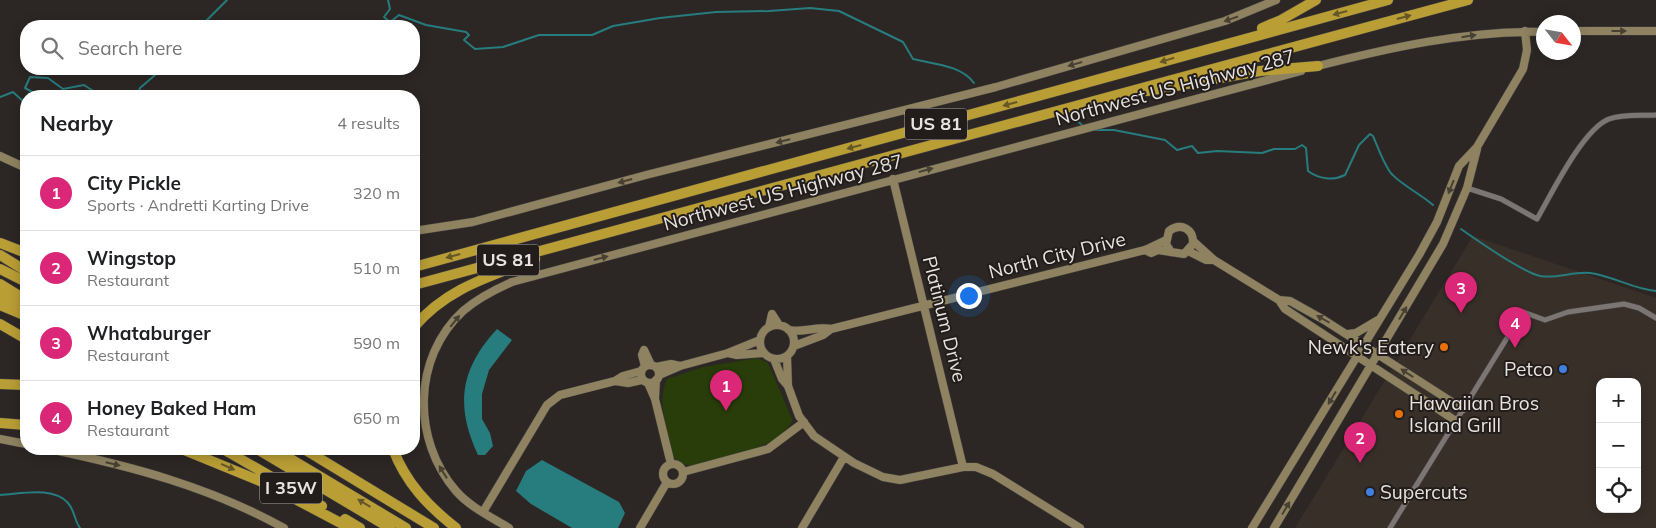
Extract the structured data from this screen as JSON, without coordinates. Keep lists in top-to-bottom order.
{
  "streets": {
    "highway": ["US 81", "I 35W"],
    "main road": ["Northwest US Highway 287", "North City Drive", "Platinum Drive"]
  },
  "crossings": [
    ["Northwest US Highway 287", "Platinum Drive"],
    ["North City Drive", "Platinum Drive"]
  ],
  "places": [
    "Newk's Eatery",
    "Petco",
    "Hawaiian Bros Island Grill",
    "Supercuts"
  ],
  "north": "bottom right",
  "page": {
    "search": "Search here",
    "heading": ["Nearby", "4 results"],
    "list": [
      {
        "mark": "1",
        "name": "City Pickle",
        "note": "Sports · Andretti Karting Drive",
        "value": "320 m"
      },
      {
        "mark": "2",
        "name": "Wingstop",
        "note": "Restaurant",
        "value": "510 m"
      },
      {
        "mark": "3",
        "name": "Whataburger",
        "note": "Restaurant",
        "value": "590 m"
      },
      {
        "mark": "4",
        "name": "Honey Baked Ham",
        "note": "Restaurant",
        "value": "650 m"
      }
    ],
    "pins": [
      "3",
      "4",
      "1",
      "2"
    ],
    "map_buttons": ["+", "−"]
  }
}
